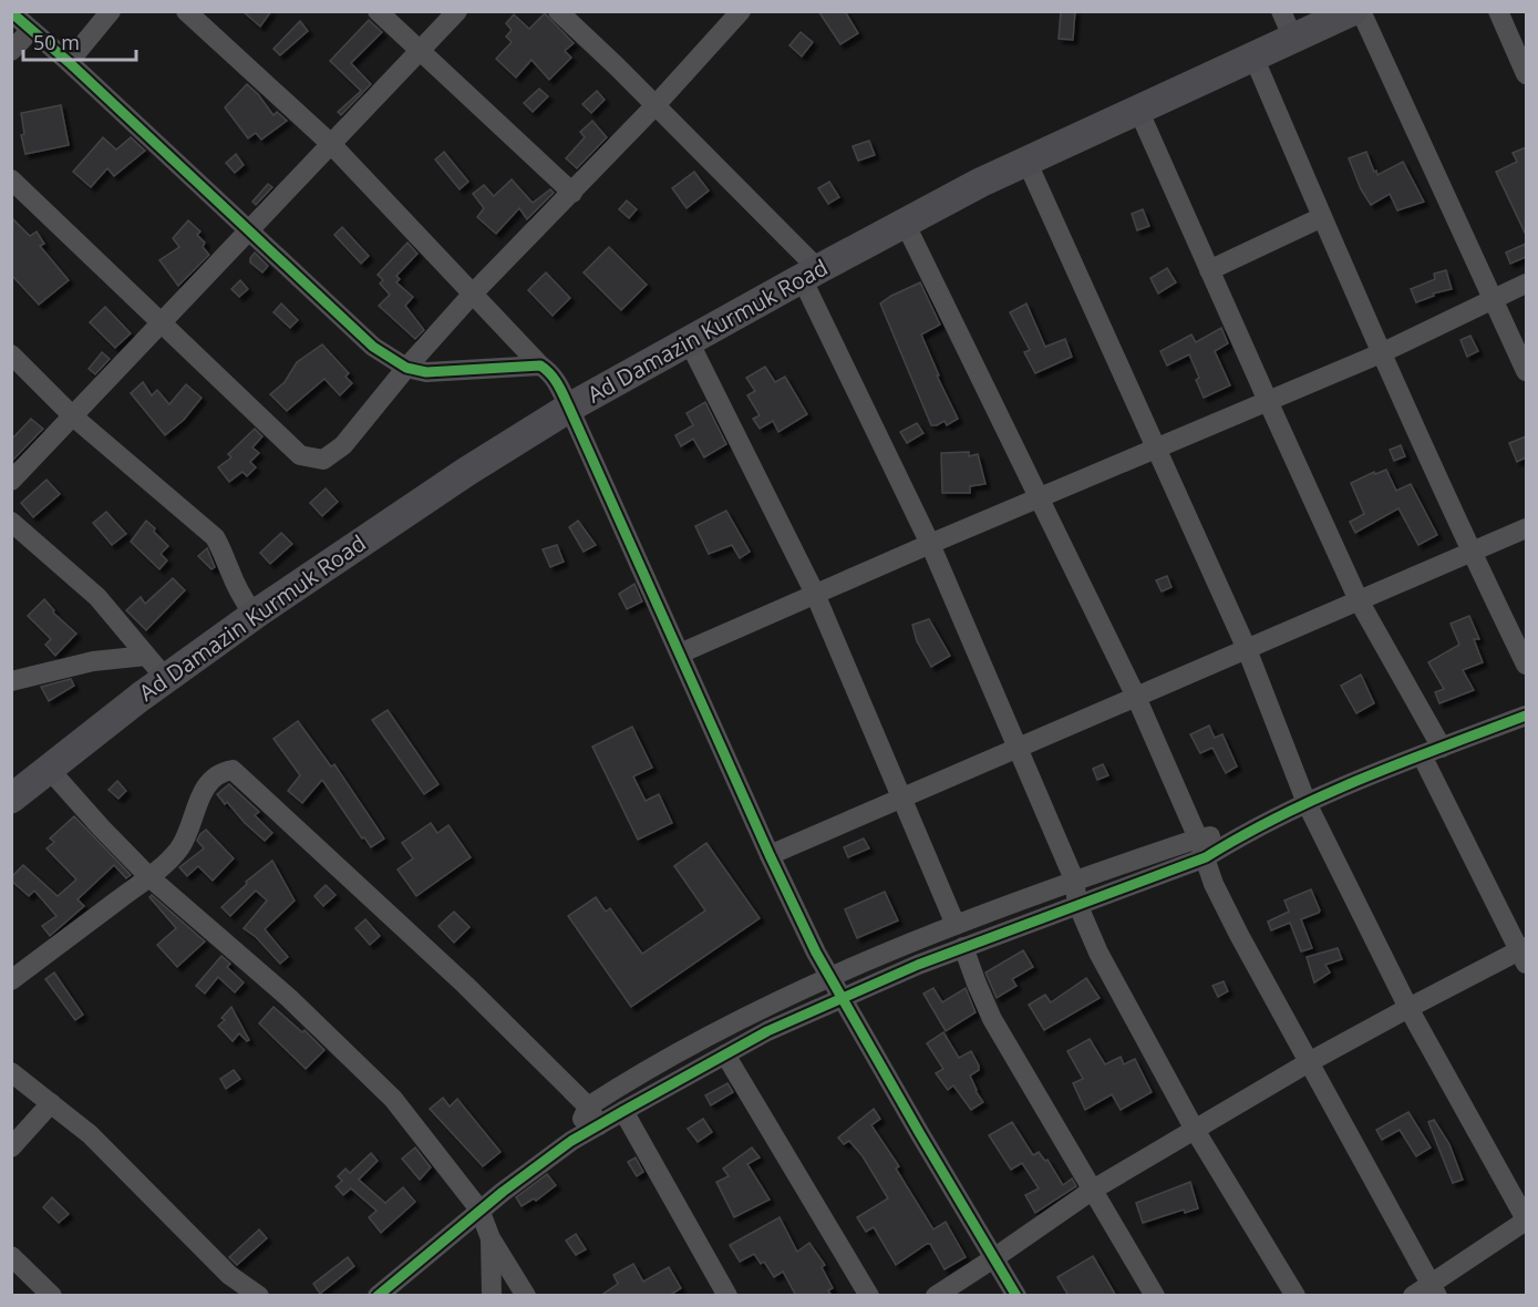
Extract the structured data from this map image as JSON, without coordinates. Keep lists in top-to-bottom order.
{
  "streets": {
    "highway": ["Ad Damazin Kurmuk Road"]
  },
  "scale_bar": "50 m"
}
